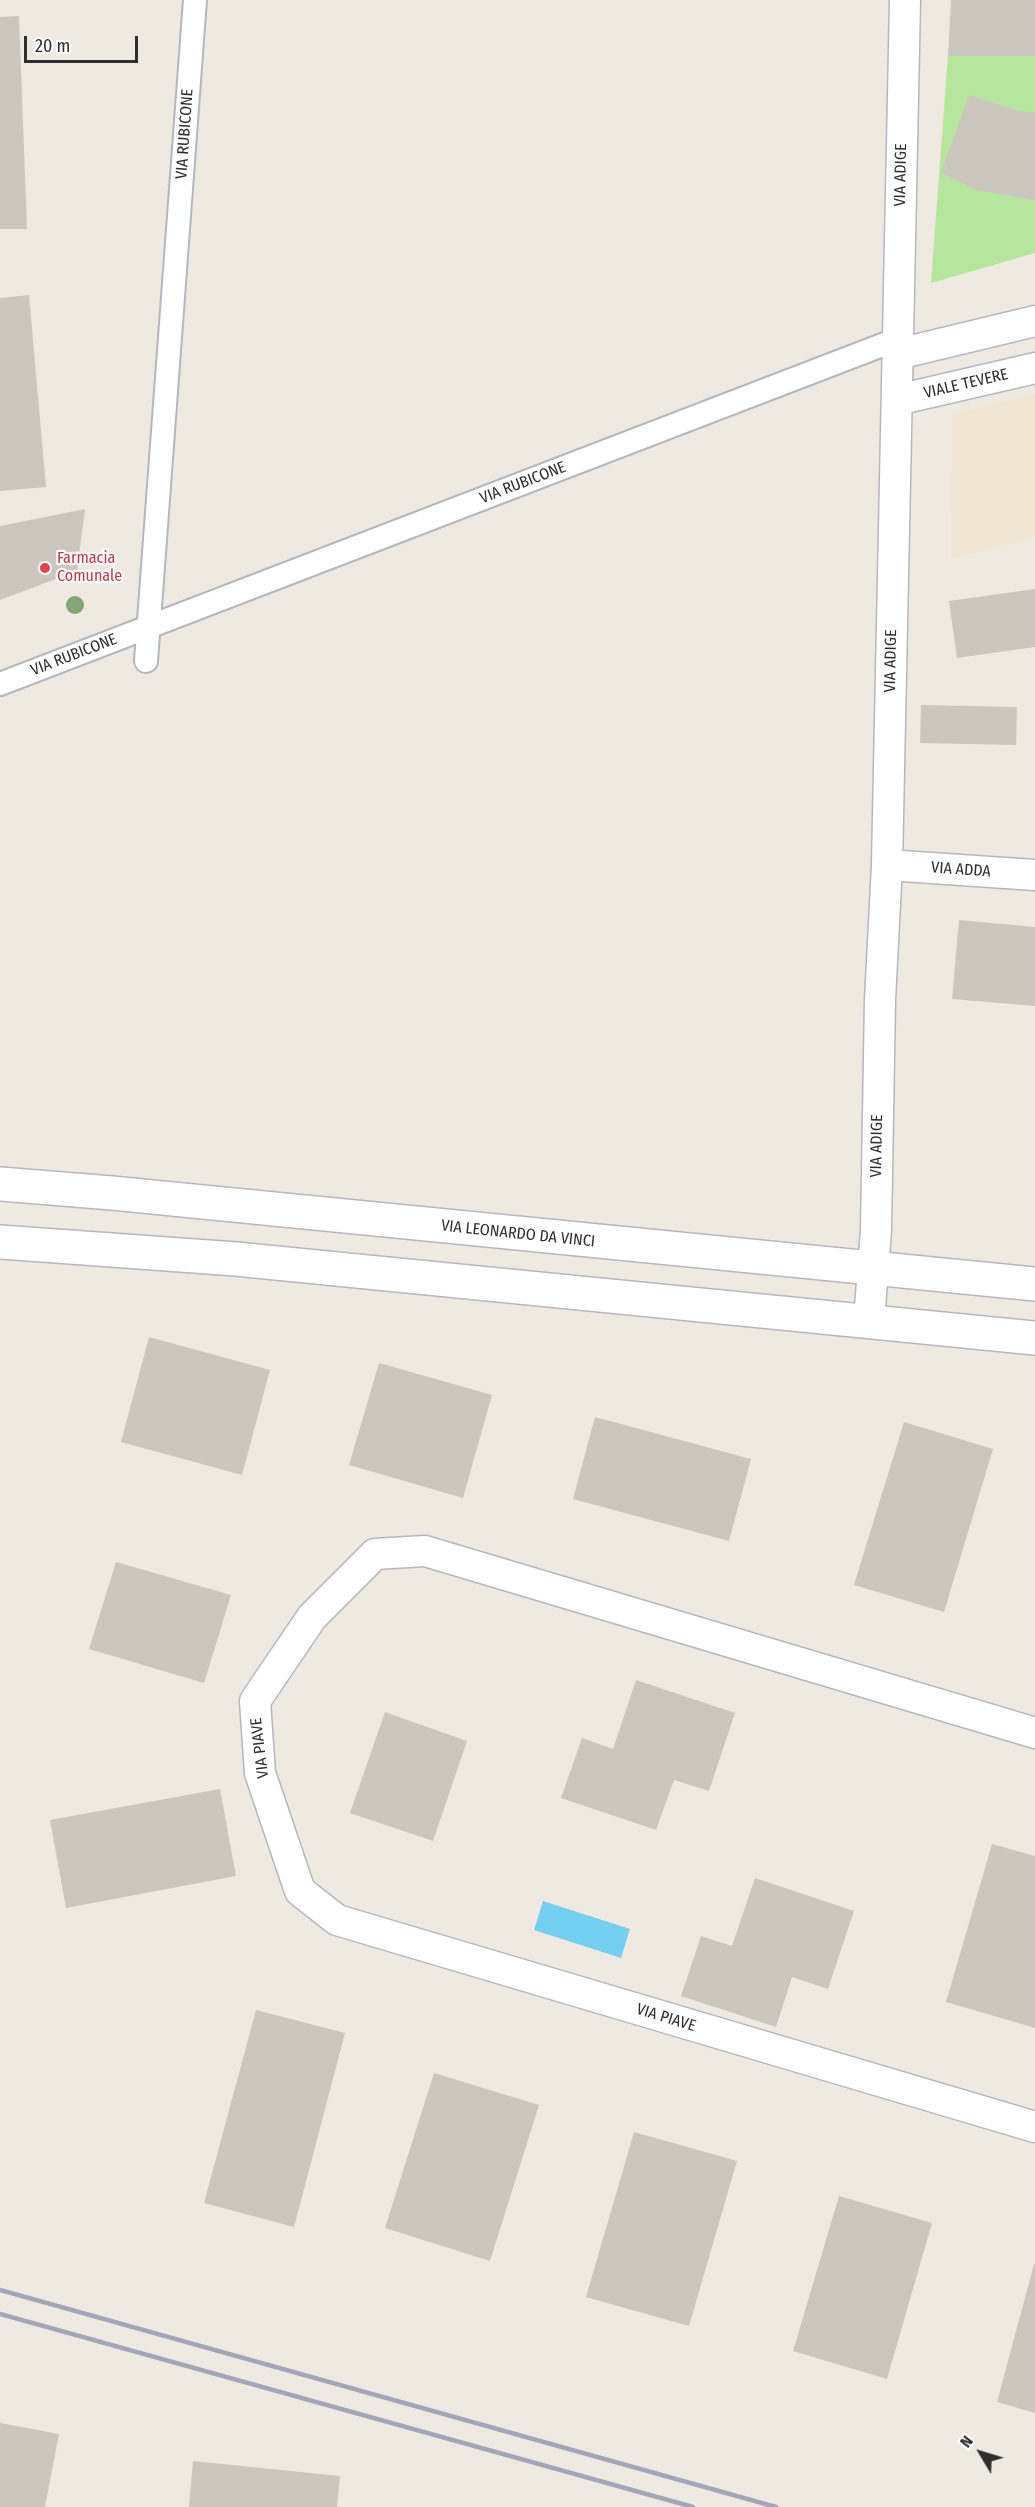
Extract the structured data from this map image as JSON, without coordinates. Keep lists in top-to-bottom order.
{
  "streets": {
    "street": [
      "VIA RUBICONE",
      "VIA ADIGE",
      "VIALE TEVERE",
      "VIA ADDA",
      "VIA LEONARDO DA VINCI",
      "VIA PIAVE"
    ]
  },
  "crossings": [
    ["VIA RUBICONE", "VIA ADIGE"],
    ["VIA ADIGE", "VIALE TEVERE"],
    ["VIA ADIGE", "VIA ADDA"],
    ["VIA ADIGE", "VIA LEONARDO DA VINCI"]
  ],
  "places": ["Farmacia Comunale"],
  "scale_bar": "20 m",
  "north": "top left"
}
